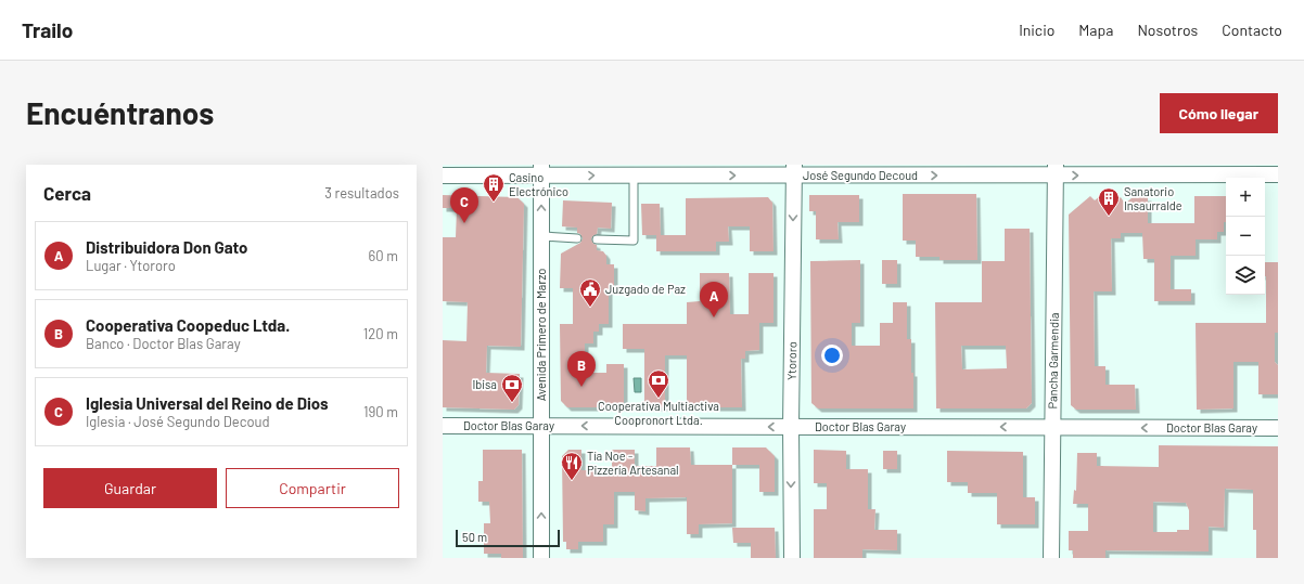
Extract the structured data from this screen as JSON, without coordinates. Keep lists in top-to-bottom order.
{
  "streets": {
    "street": [
      "José Segundo Decoud",
      "Avenida Primero de Marzo",
      "Ytororo",
      "Pancha Garmendia",
      "Doctor Blas Garay"
    ]
  },
  "crossings": [
    ["José Segundo Decoud", "Avenida Primero de Marzo"],
    ["José Segundo Decoud", "Ytororo"],
    ["José Segundo Decoud", "Pancha Garmendia"],
    ["Avenida Primero de Marzo", "Doctor Blas Garay"],
    ["Ytororo", "Doctor Blas Garay"],
    ["Pancha Garmendia", "Doctor Blas Garay"]
  ],
  "one_way": [
    "José Segundo Decoud",
    "Avenida Primero de Marzo",
    "Ytororo",
    "Doctor Blas Garay"
  ],
  "places": {
    "building": ["Casino Electrónico", "Sanatorio Insaurralde"],
    "public building": ["Juzgado de Paz"],
    "bank": ["Cooperativa Multiactiva Coopronort Ltda.", "Ibisa"],
    "restaurant": ["Tía Noe - Pizzería Artesanal"]
  },
  "scale_bar": "50 m",
  "page": {
    "header": "Trailo",
    "nav": [
      "Inicio",
      "Mapa",
      "Nosotros",
      "Contacto"
    ],
    "buttons": [
      "Cómo llegar",
      ["Guardar", "Compartir"]
    ],
    "title": "Encuéntranos",
    "heading": ["Cerca", "3 resultados"],
    "map_buttons": ["+", "−"],
    "pins": ["C", "A", "B"],
    "list": [
      {
        "mark": "A",
        "name": "Distribuidora Don Gato",
        "note": "Lugar · Ytororo",
        "value": "60 m"
      },
      {
        "mark": "B",
        "name": "Cooperativa Coopeduc Ltda.",
        "note": "Banco · Doctor Blas Garay",
        "value": "120 m"
      },
      {
        "mark": "C",
        "name": "Iglesia Universal del Reino de Dios",
        "note": "Iglesia · José Segundo Decoud",
        "value": "190 m"
      }
    ],
    "scale": "50 m"
  }
}
